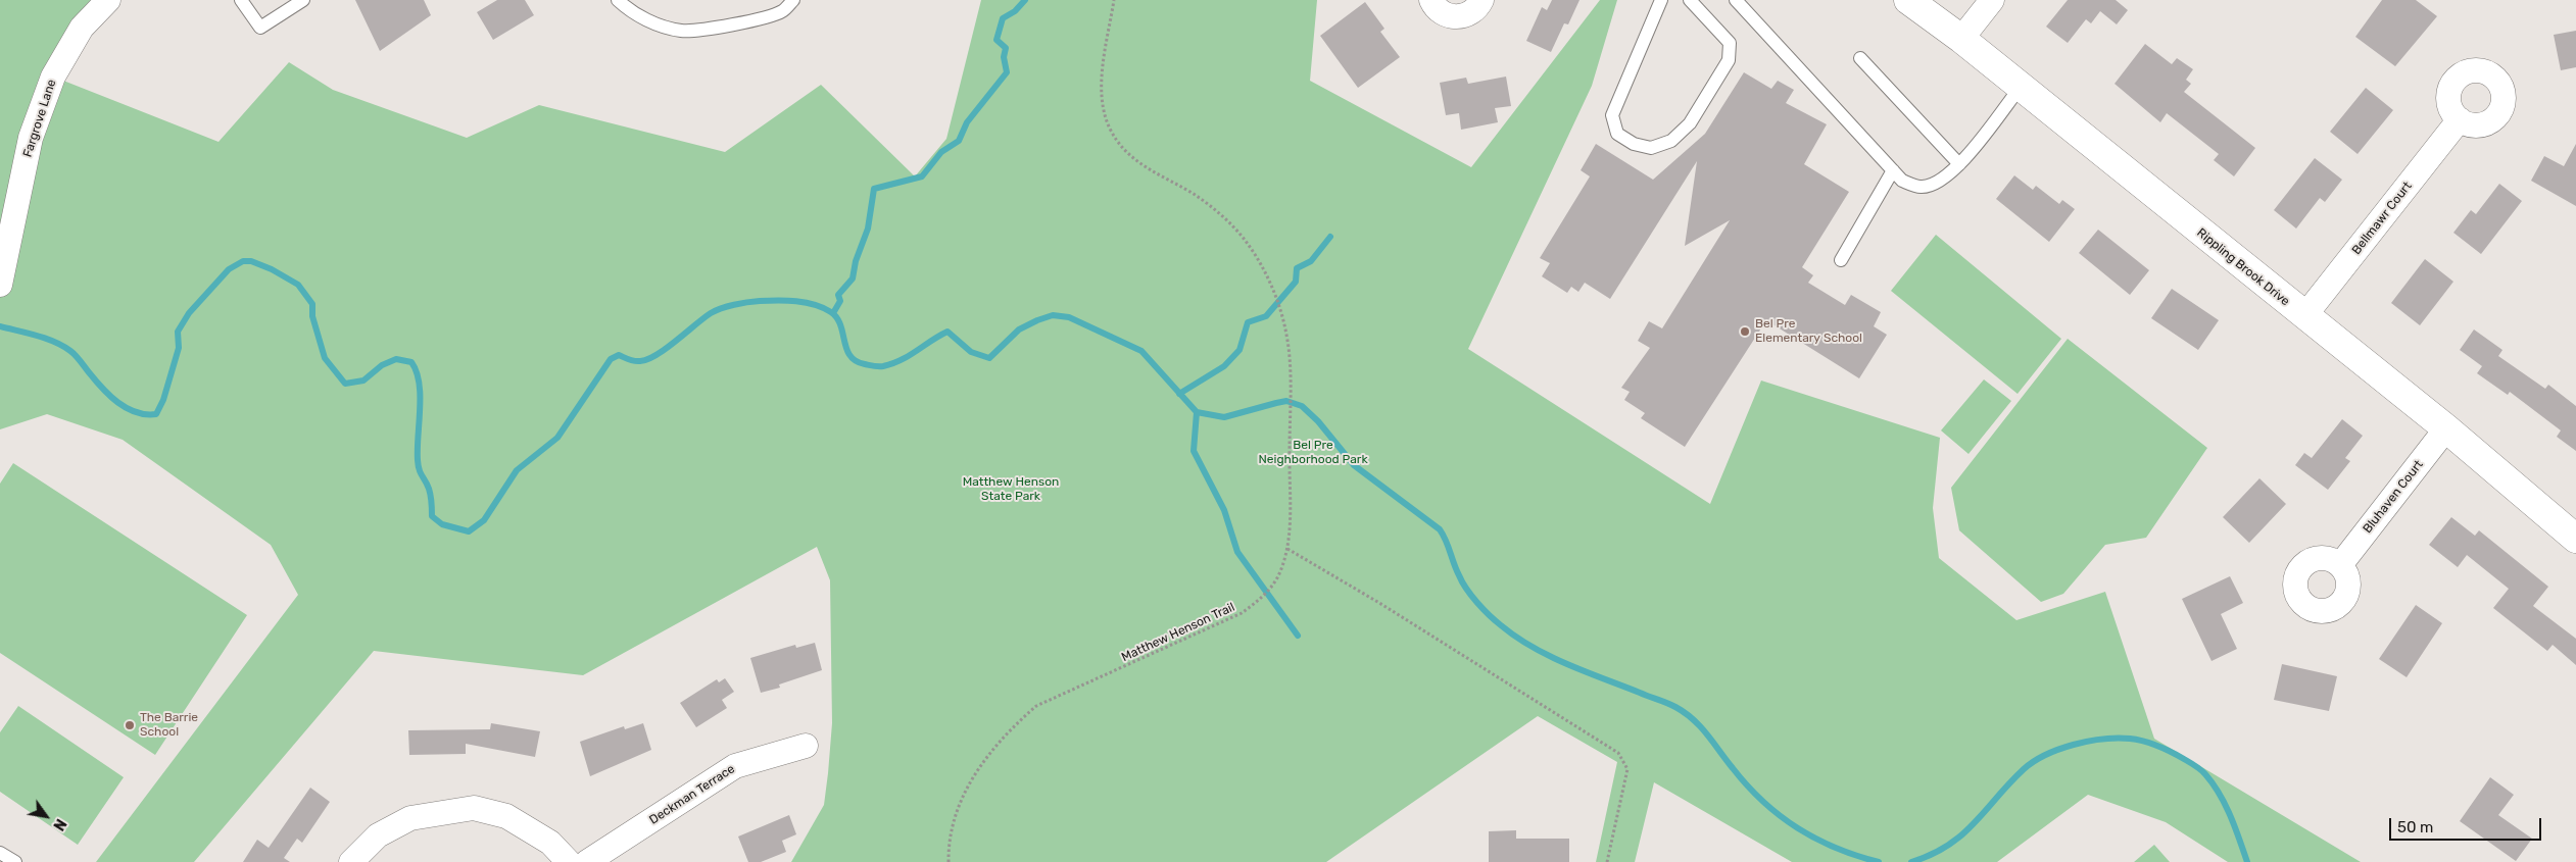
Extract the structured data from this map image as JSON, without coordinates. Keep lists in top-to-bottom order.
{
  "streets": {
    "street": [
      "Fargrove Lane",
      "Bellmawr Court",
      "Rippling Brook Drive",
      "Bluhaven Court",
      "Deckman Terrace"
    ],
    "path": ["Matthew Henson Trail"]
  },
  "crossings": [
    ["Bellmawr Court", "Rippling Brook Drive"],
    ["Rippling Brook Drive", "Bluhaven Court"]
  ],
  "parks": ["Bel Pre Neighborhood Park", "Matthew Henson State Park"],
  "places": ["Bel Pre Elementary School", "The Barrie School"],
  "scale_bar": "50 m",
  "north": "bottom right"
}
